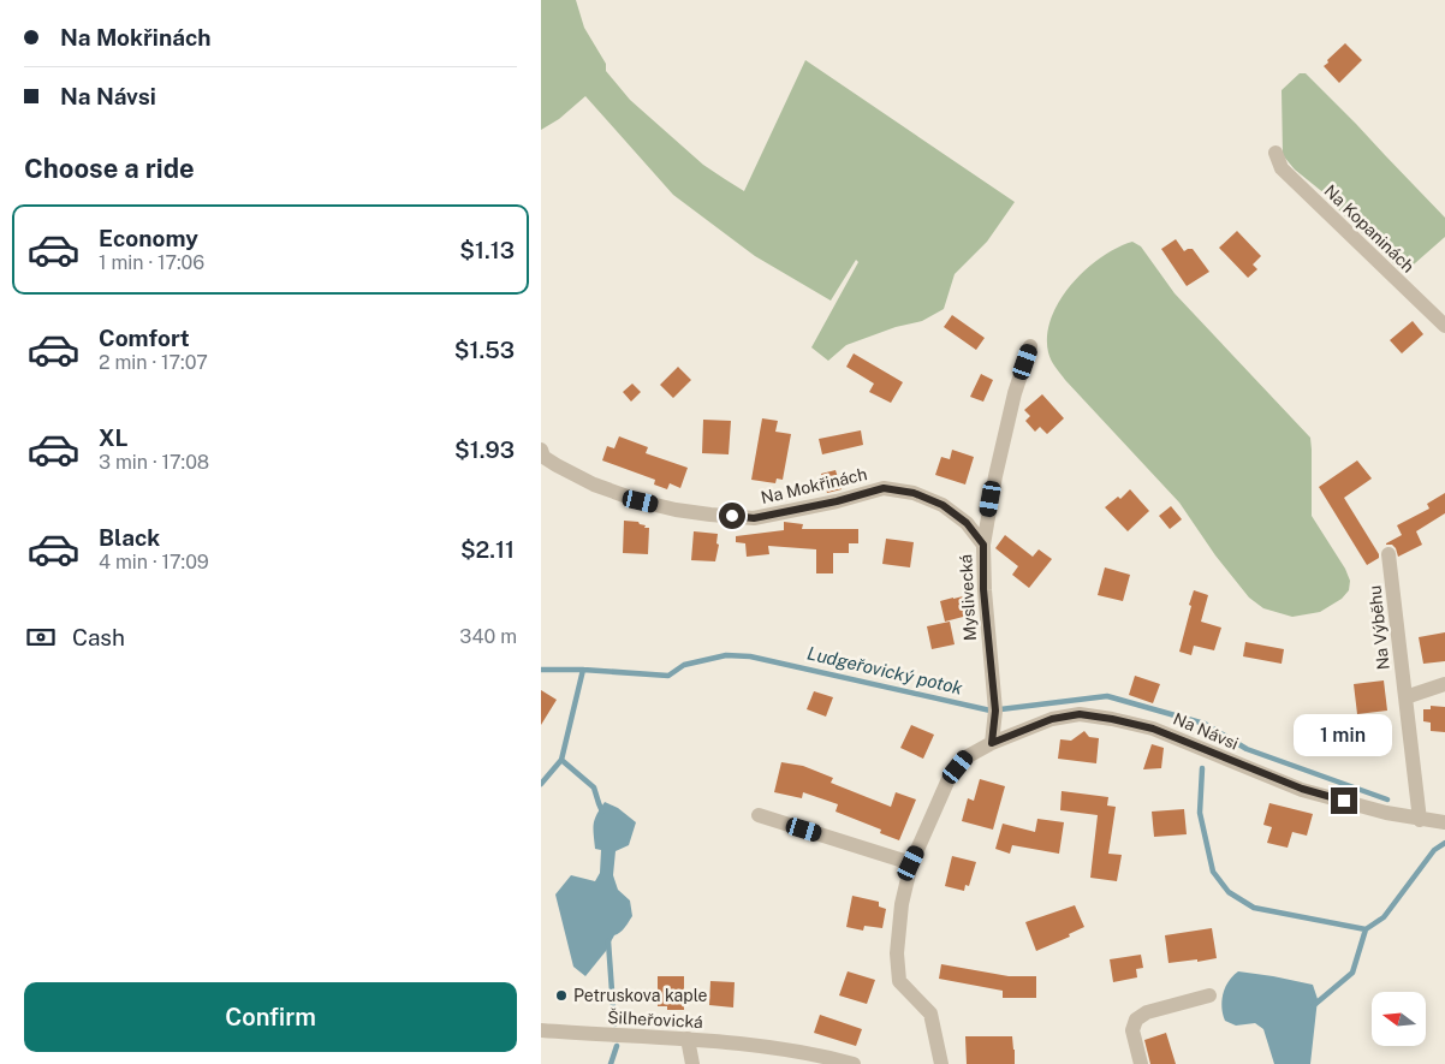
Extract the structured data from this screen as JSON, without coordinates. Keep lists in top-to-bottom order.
{
  "streets": {
    "street": [
      "Na Kopaninách",
      "Na Mokřinách",
      "Myslivecká",
      "Na Výběhu",
      "Na Návsi",
      "Šilheřovická"
    ]
  },
  "crossings": [
    ["Na Mokřinách", "Myslivecká"],
    ["Myslivecká", "Na Návsi"],
    ["Na Výběhu", "Na Návsi"]
  ],
  "water": ["Ludgeřovický potok"],
  "places": ["Petruskova kaple"],
  "north": "left",
  "page": {
    "banner": ["Na Mokřinách", "Na Návsi"],
    "heading": "Choose a ride",
    "list": [
      {
        "name": "Economy",
        "note": "1 min · 17:06",
        "value": "$1.13"
      },
      {
        "name": "Comfort",
        "note": "2 min · 17:07",
        "value": "$1.53"
      },
      {
        "name": "XL",
        "note": "3 min · 17:08",
        "value": "$1.93"
      },
      {
        "name": "Black",
        "note": "4 min · 17:09",
        "value": "$2.11"
      }
    ],
    "pay": ["Cash", "340 m"],
    "bubble": "1 min",
    "buttons": "Confirm"
  }
}
